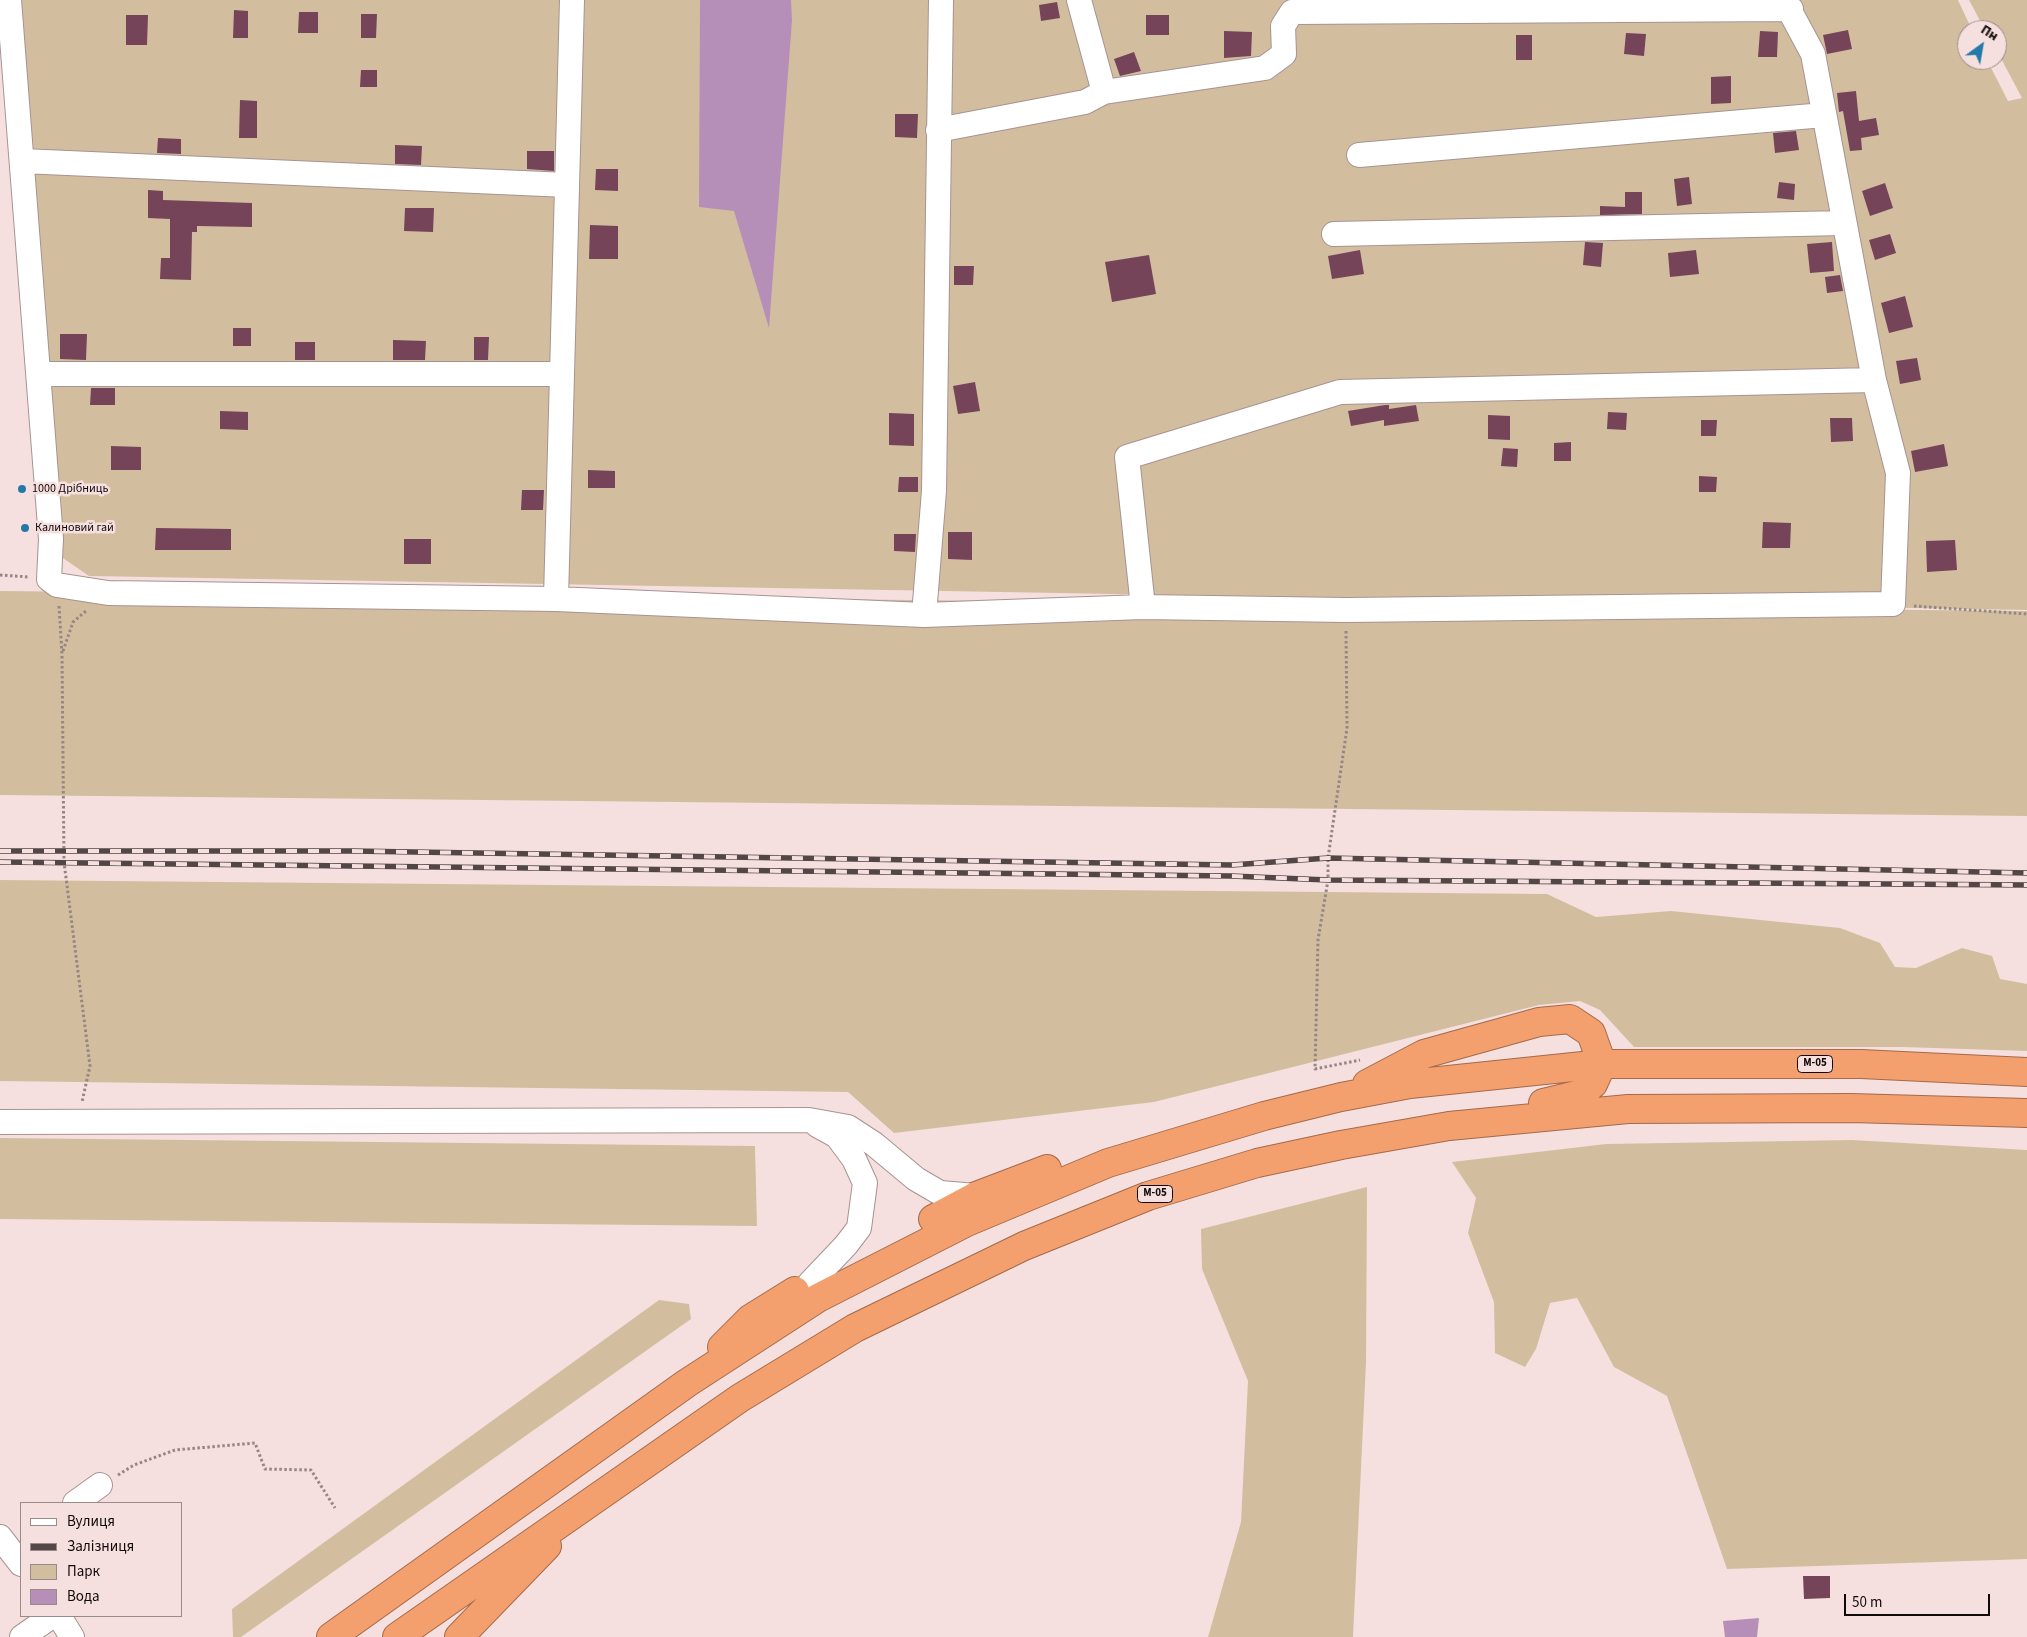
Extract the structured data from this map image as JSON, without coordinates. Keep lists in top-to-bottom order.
{
  "streets": {
    "highway": ["М-05"]
  },
  "places": ["1000 Дрібниць", "Калиновий гай"],
  "legend": [
    "Вулиця",
    "Залізниця",
    "Парк",
    "Вода"
  ],
  "scale_bar": "50 m",
  "north": "top right"
}
